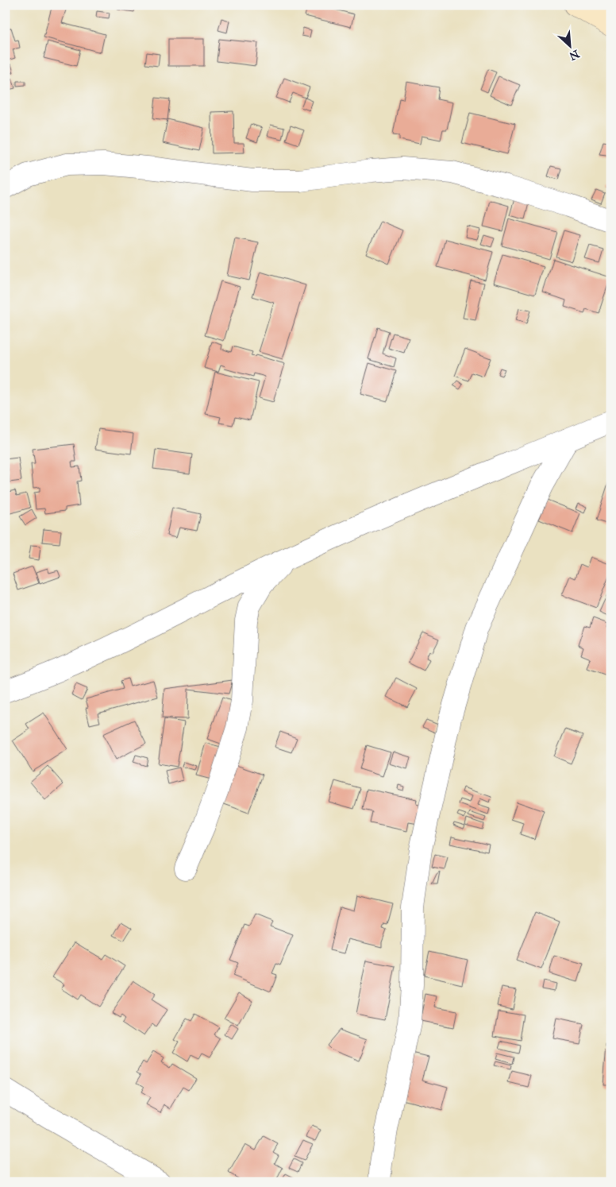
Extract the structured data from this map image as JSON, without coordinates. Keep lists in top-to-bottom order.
{
  "north": "bottom right"
}
